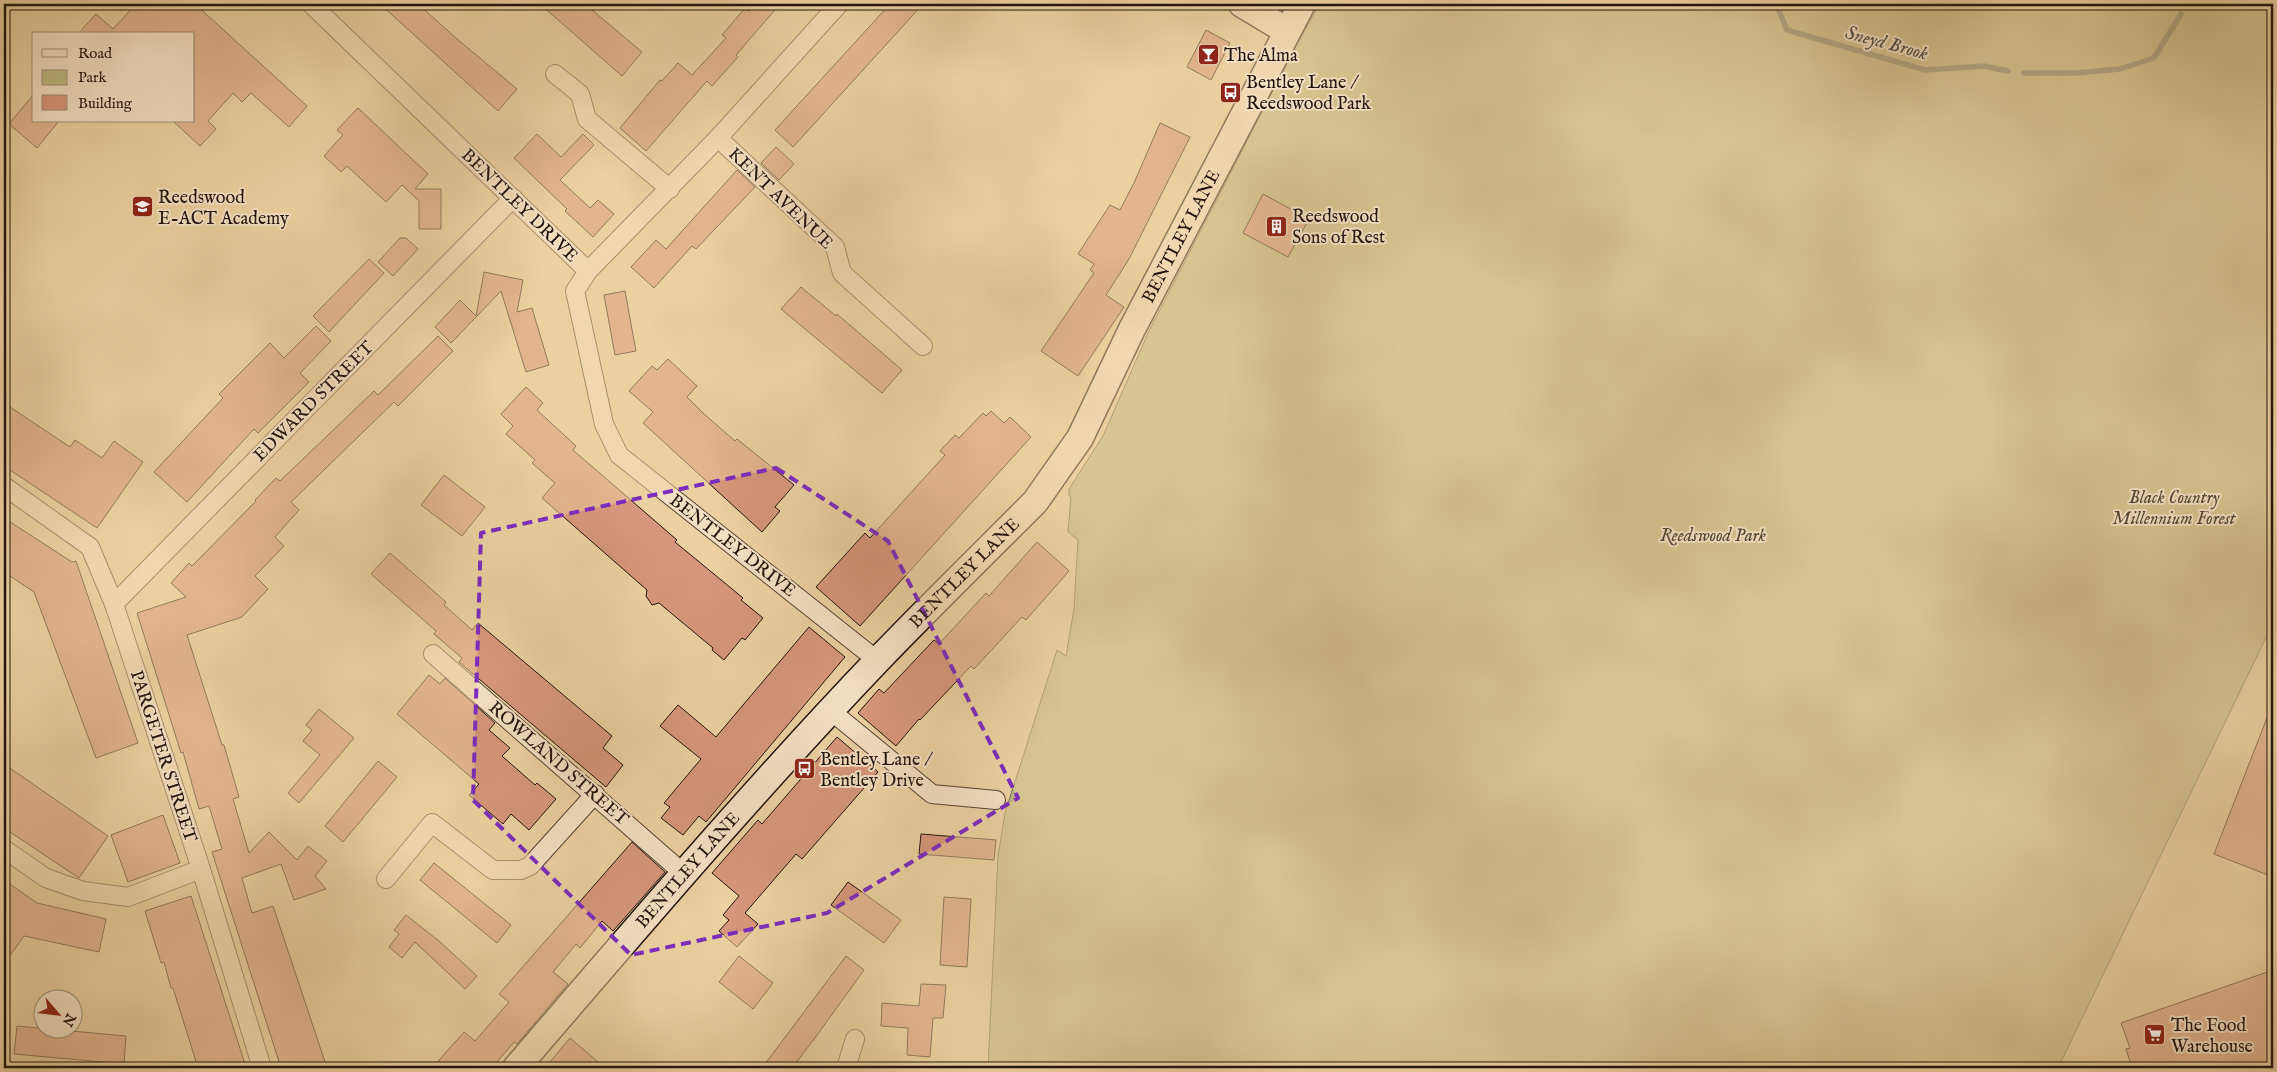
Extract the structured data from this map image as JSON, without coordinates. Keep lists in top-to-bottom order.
{
  "streets": {
    "street": [
      "KENT AVENUE",
      "BENTLEY DRIVE",
      "BENTLEY LANE",
      "EDWARD STREET",
      "PARGETER STREET",
      "ROWLAND STREET"
    ]
  },
  "crossings": [
    ["BENTLEY DRIVE", "BENTLEY LANE"],
    ["BENTLEY DRIVE", "EDWARD STREET"],
    ["BENTLEY LANE", "ROWLAND STREET"],
    ["EDWARD STREET", "PARGETER STREET"]
  ],
  "water": ["Sneyd Brook"],
  "parks": ["Black Country Millennium Forest", "Reedswood Park"],
  "places": {
    "bar": ["The Alma"],
    "bus stop": ["Bentley Lane / Reedswood Park", "Bentley Lane / Bentley Drive"],
    "school or university": ["Reedswood E-ACT Academy"],
    "building": ["Reedswood Sons of Rest"],
    "supermarket": ["The Food Warehouse"]
  },
  "legend": ["Road", "Park", "Building"],
  "north": "bottom right"
}
